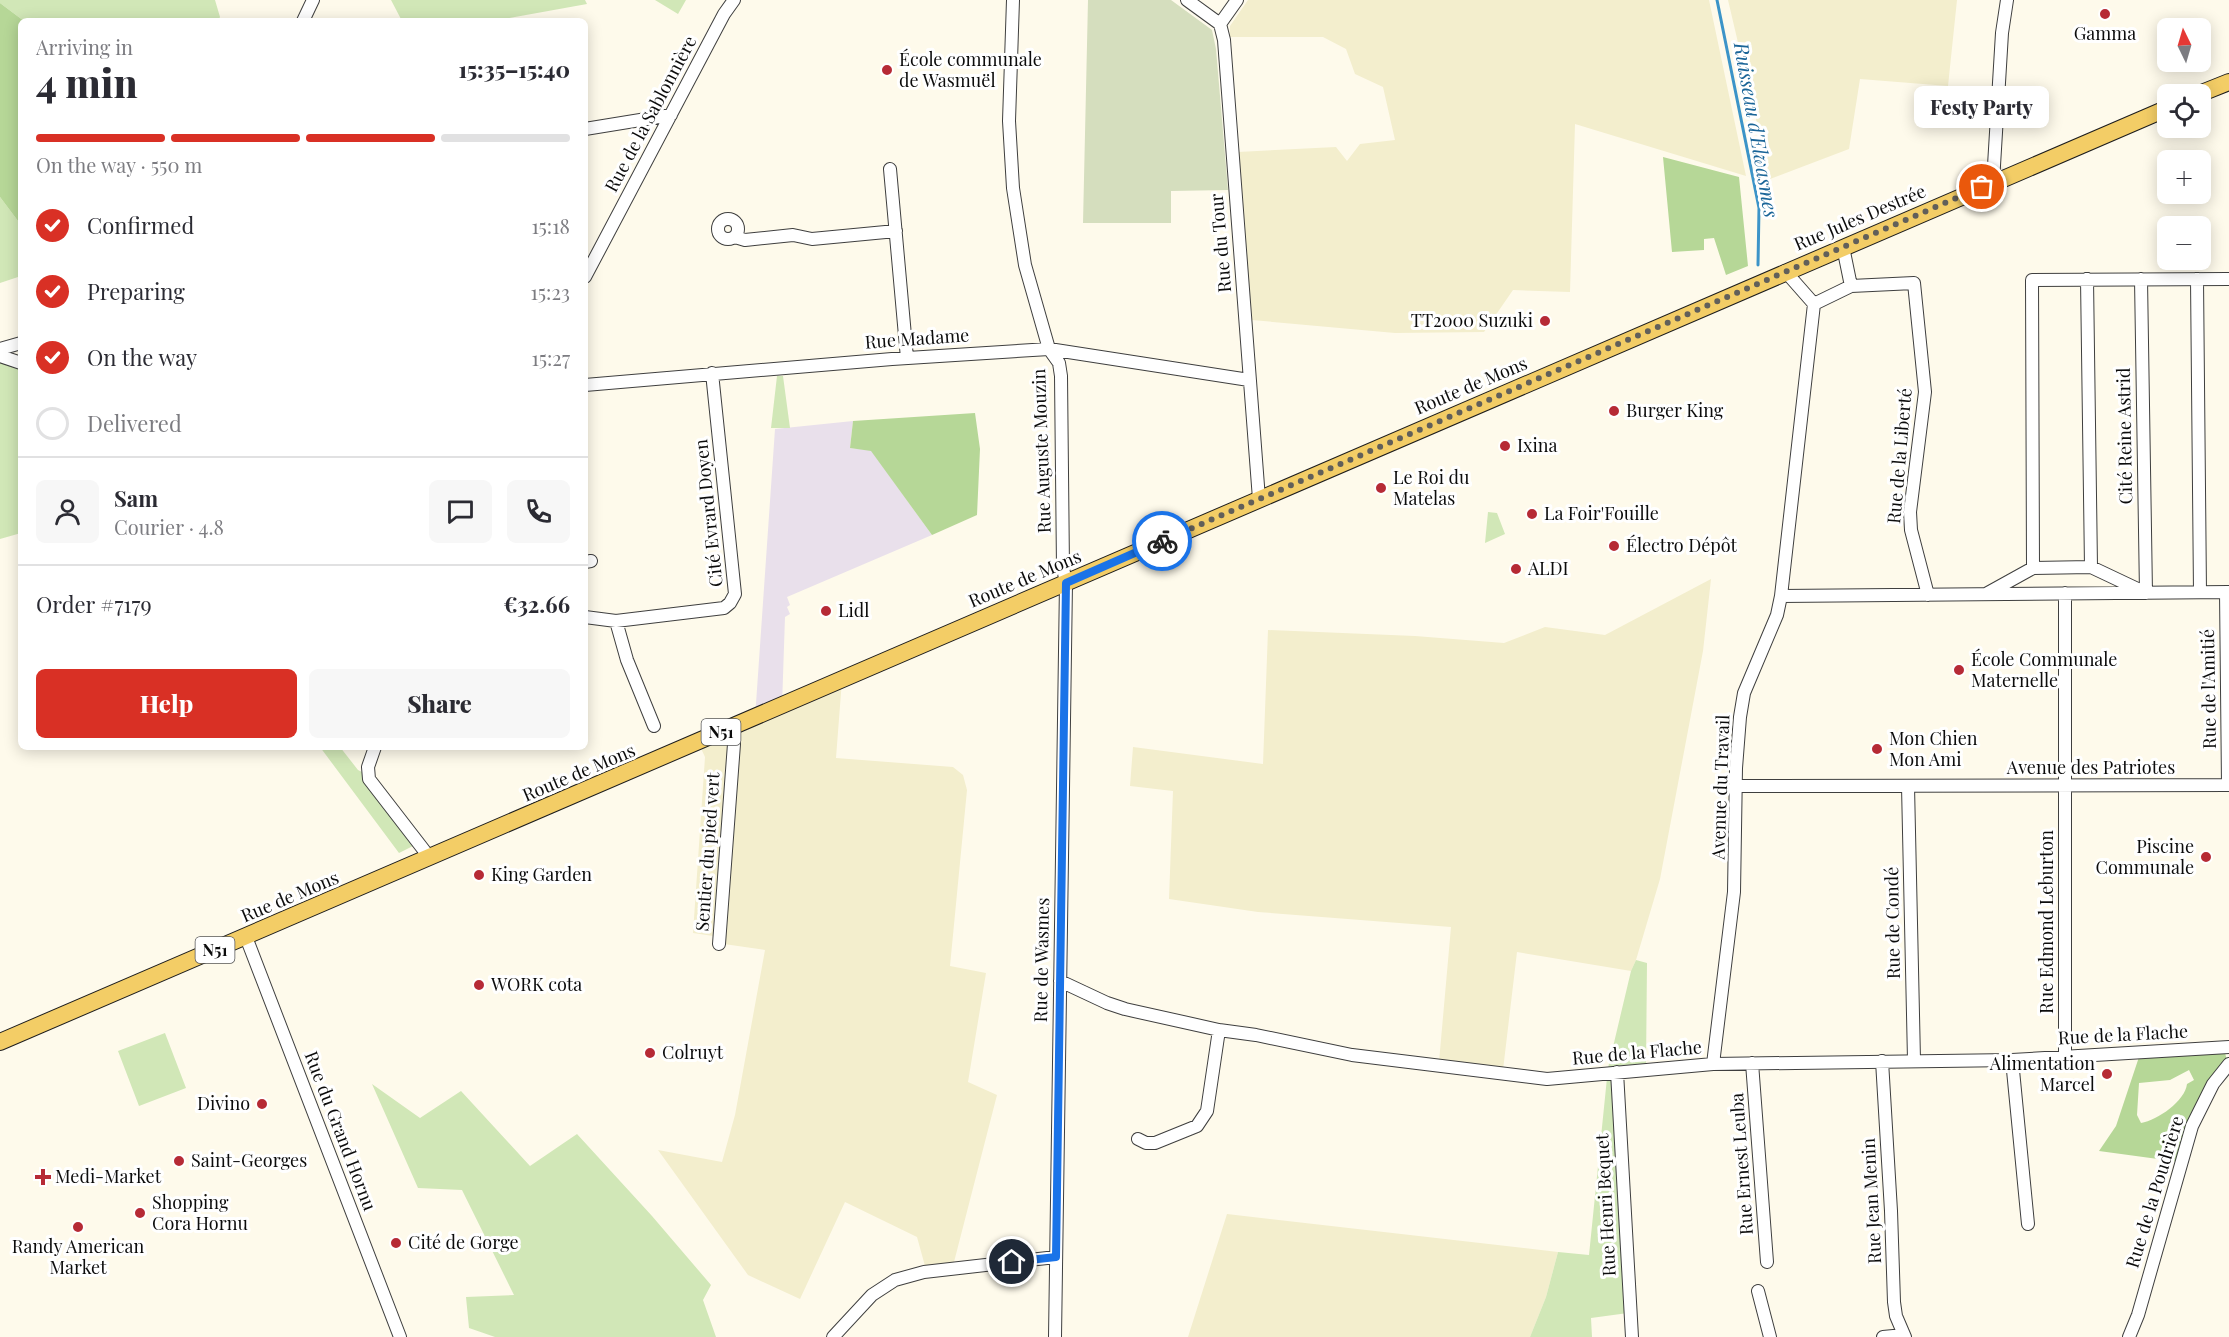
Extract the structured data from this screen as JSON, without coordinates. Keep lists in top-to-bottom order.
{
  "streets": {
    "main road": [
      "Rue Jules Destrée",
      "Route de Mons",
      "N51",
      "Rue de Mons"
    ],
    "street": [
      "Rue de la Sablonnière",
      "Rue du Tour",
      "Rue Madame",
      "Cité Reine Astrid",
      "Rue Auguste Mouzin",
      "Rue de la Liberté",
      "Cité Evrard Doyen",
      "Rue de l'Amitié",
      "Avenue des Patriotes",
      "Avenue du Travail",
      "Sentier du pied vert",
      "Rue Edmond Leburton",
      "Rue de Condé",
      "Rue de Wasmes",
      "Rue de la Flache",
      "Rue du Grand Hornu",
      "Rue Ernest Leuba",
      "Rue de la Poudrière",
      "Rue Jean Menin",
      "Rue Henri Bequet"
    ]
  },
  "crossings": [
    ["Rue Jules Destrée", "Route de Mons"],
    ["Rue du Tour", "Rue Madame"],
    ["Rue du Tour", "Route de Mons"],
    ["Rue Madame", "Rue Auguste Mouzin"],
    ["Rue Madame", "Cité Evrard Doyen"],
    ["Route de Mons", "Rue Auguste Mouzin"],
    ["Route de Mons", "Sentier du pied vert"],
    ["Route de Mons", "Rue de Mons"],
    ["Route de Mons", "Rue de Wasmes"],
    ["Rue Auguste Mouzin", "Rue de Wasmes"],
    ["Rue de l'Amitié", "Avenue des Patriotes"],
    ["Avenue des Patriotes", "Avenue du Travail"],
    ["Avenue des Patriotes", "Rue Edmond Leburton"],
    ["Avenue des Patriotes", "Rue de Condé"],
    ["Avenue du Travail", "Rue de la Flache"],
    ["Rue de Mons", "Rue du Grand Hornu"],
    ["Rue Edmond Leburton", "Rue de la Flache"],
    ["Rue de Condé", "Rue de la Flache"],
    ["Rue de Wasmes", "Rue de la Flache"],
    ["Rue de la Flache", "Rue Ernest Leuba"],
    ["Rue de la Flache", "Rue Jean Menin"],
    ["Rue de la Flache", "Rue Henri Bequet"]
  ],
  "water": ["Ruisseau d'Elwasmes"],
  "places": {
    "other": [
      "Gamma",
      "École communale de Wasmuël",
      "Festy Party",
      "TT2000 Suzuki",
      "Burger King",
      "Ixina",
      "Le Roi du Matelas",
      "La Foir'Fouille",
      "Électro Dépôt",
      "ALDI",
      "Lidl",
      "École Communale Maternelle",
      "Mon Chien Mon Ami",
      "Piscine Communale",
      "King Garden",
      "WORK cota",
      "Colruyt",
      "Alimentation Marcel",
      "Divino",
      "Saint-Georges",
      "Shopping Cora Hornu",
      "Randy American Market",
      "Cité de Gorge"
    ],
    "health": ["Medi-Market"]
  },
  "north": "top",
  "page": {
    "map_buttons": ["+", "−"],
    "heading": ["4 min", "Arriving in", "15:35–15:40"],
    "panel": [
      "Sam",
      "Courier · 4.8",
      "Order #7179",
      "€32.66"
    ],
    "bubble": "Festy Party",
    "bar": "On the way · 550 m",
    "list": [
      ["Confirmed", "15:18"],
      ["Preparing", "15:23"],
      ["On the way", "15:27"],
      "Delivered"
    ],
    "buttons": ["Help", "Share"]
  }
}
